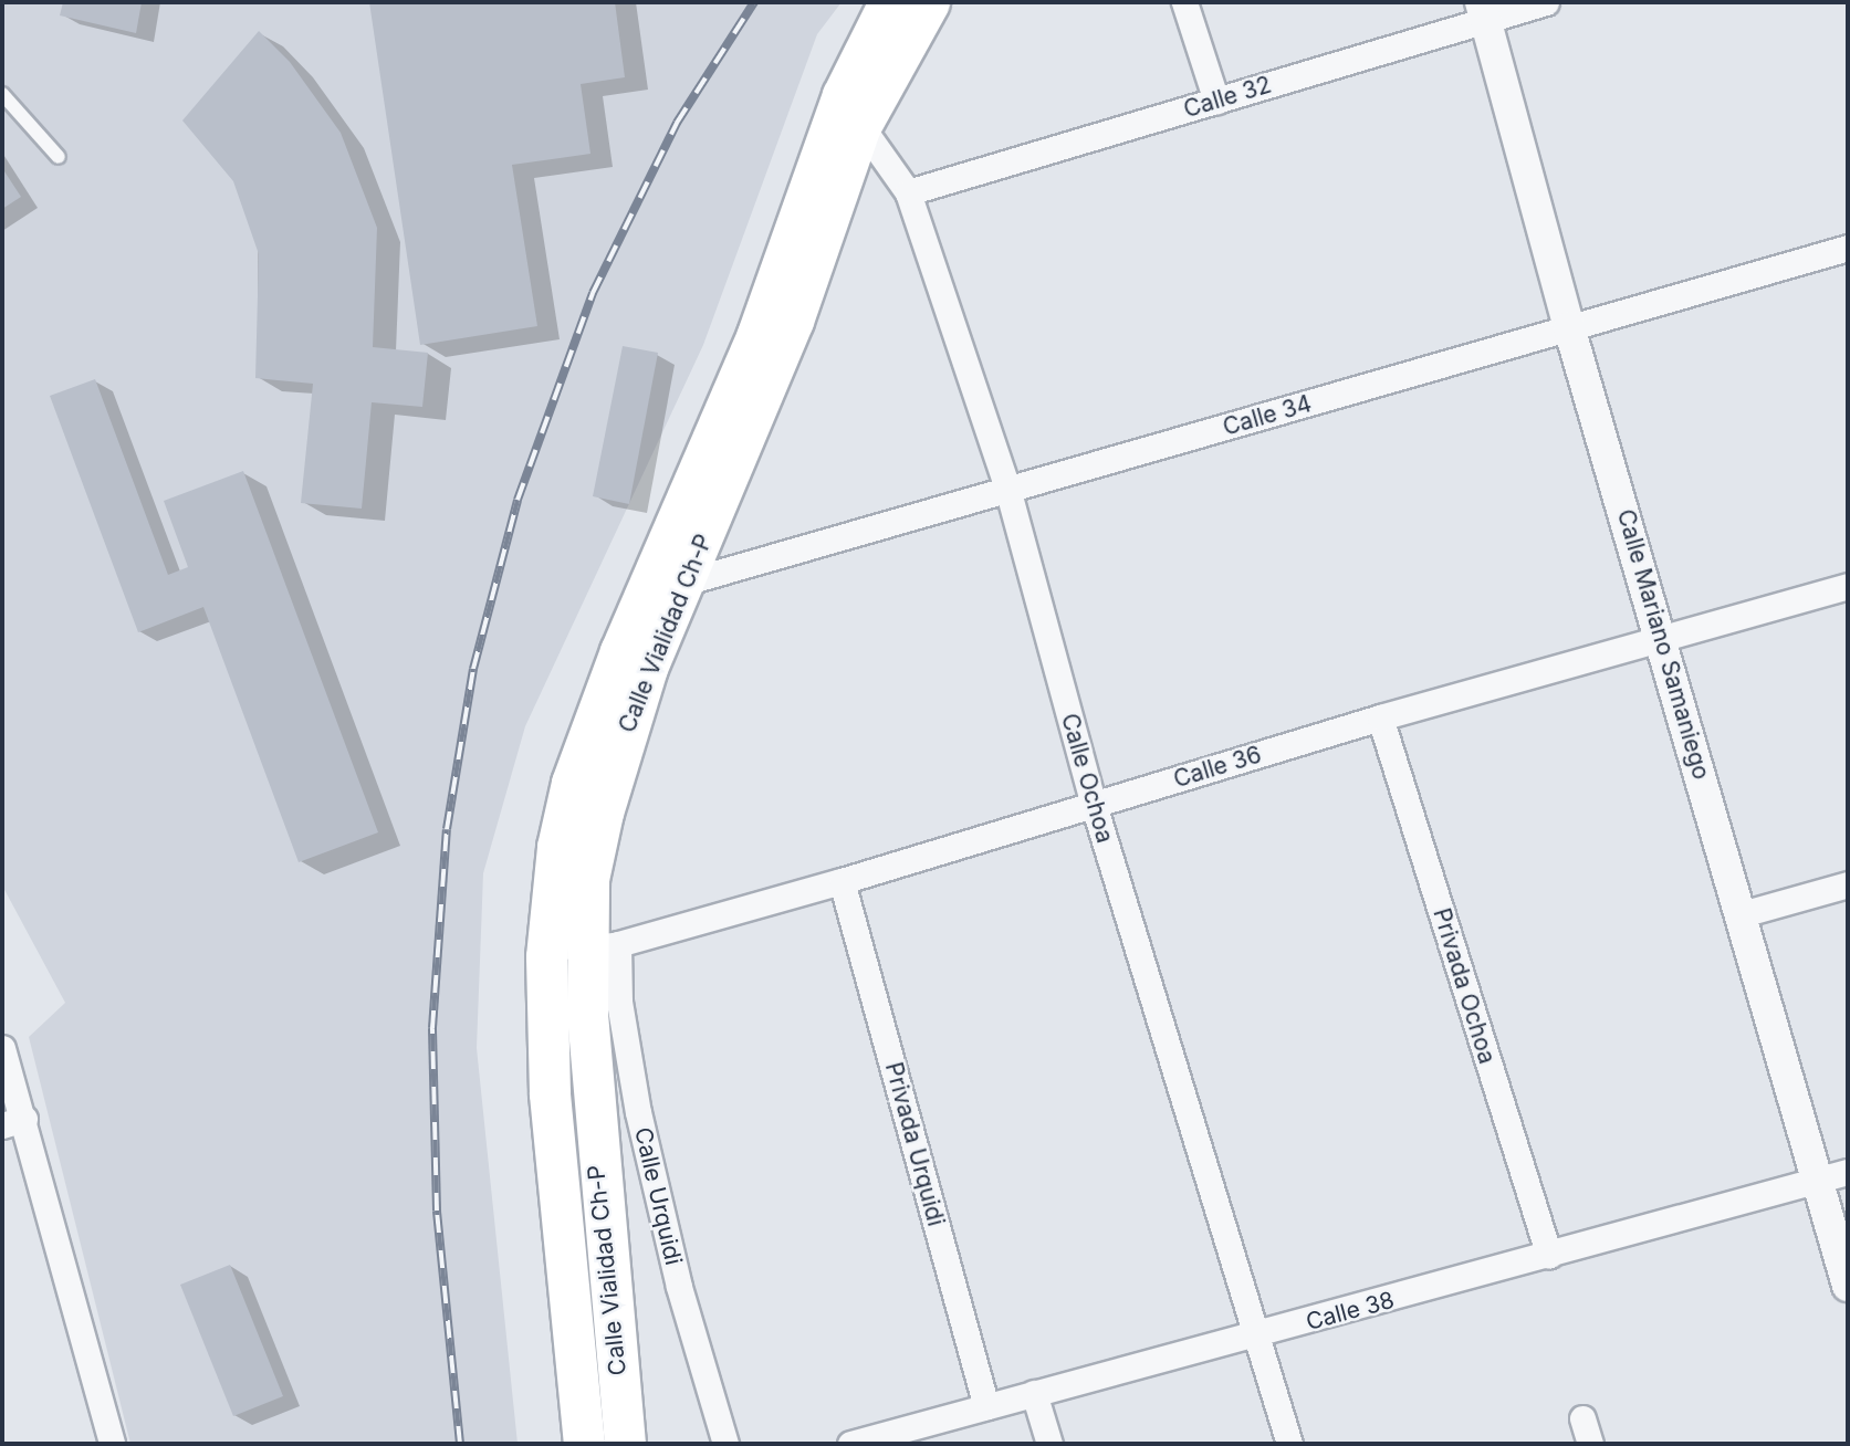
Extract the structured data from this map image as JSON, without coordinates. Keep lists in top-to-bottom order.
{
  "streets": {
    "main road": ["Calle Vialidad Ch-P"],
    "street": [
      "Calle 32",
      "Calle 34",
      "Calle Mariano Samaniego",
      "Calle 36",
      "Calle Ochoa",
      "Privada Ochoa",
      "Privada Urquidi",
      "Calle Urquidi",
      "Calle 38"
    ]
  },
  "crossings": [
    ["Calle 32", "Calle Mariano Samaniego"],
    ["Calle 32", "Calle Ochoa"],
    ["Calle 34", "Calle Vialidad Ch-P"],
    ["Calle 34", "Calle Mariano Samaniego"],
    ["Calle 34", "Calle Ochoa"],
    ["Calle Vialidad Ch-P", "Calle 36"],
    ["Calle Vialidad Ch-P", "Calle Ochoa"],
    ["Calle Vialidad Ch-P", "Calle Urquidi"],
    ["Calle Mariano Samaniego", "Calle 36"],
    ["Calle Mariano Samaniego", "Calle 38"],
    ["Calle 36", "Calle Ochoa"],
    ["Calle 36", "Privada Ochoa"],
    ["Calle 36", "Privada Urquidi"],
    ["Calle 36", "Calle Urquidi"],
    ["Calle Ochoa", "Calle 38"],
    ["Privada Ochoa", "Calle 38"],
    ["Privada Urquidi", "Calle 38"]
  ]
}
